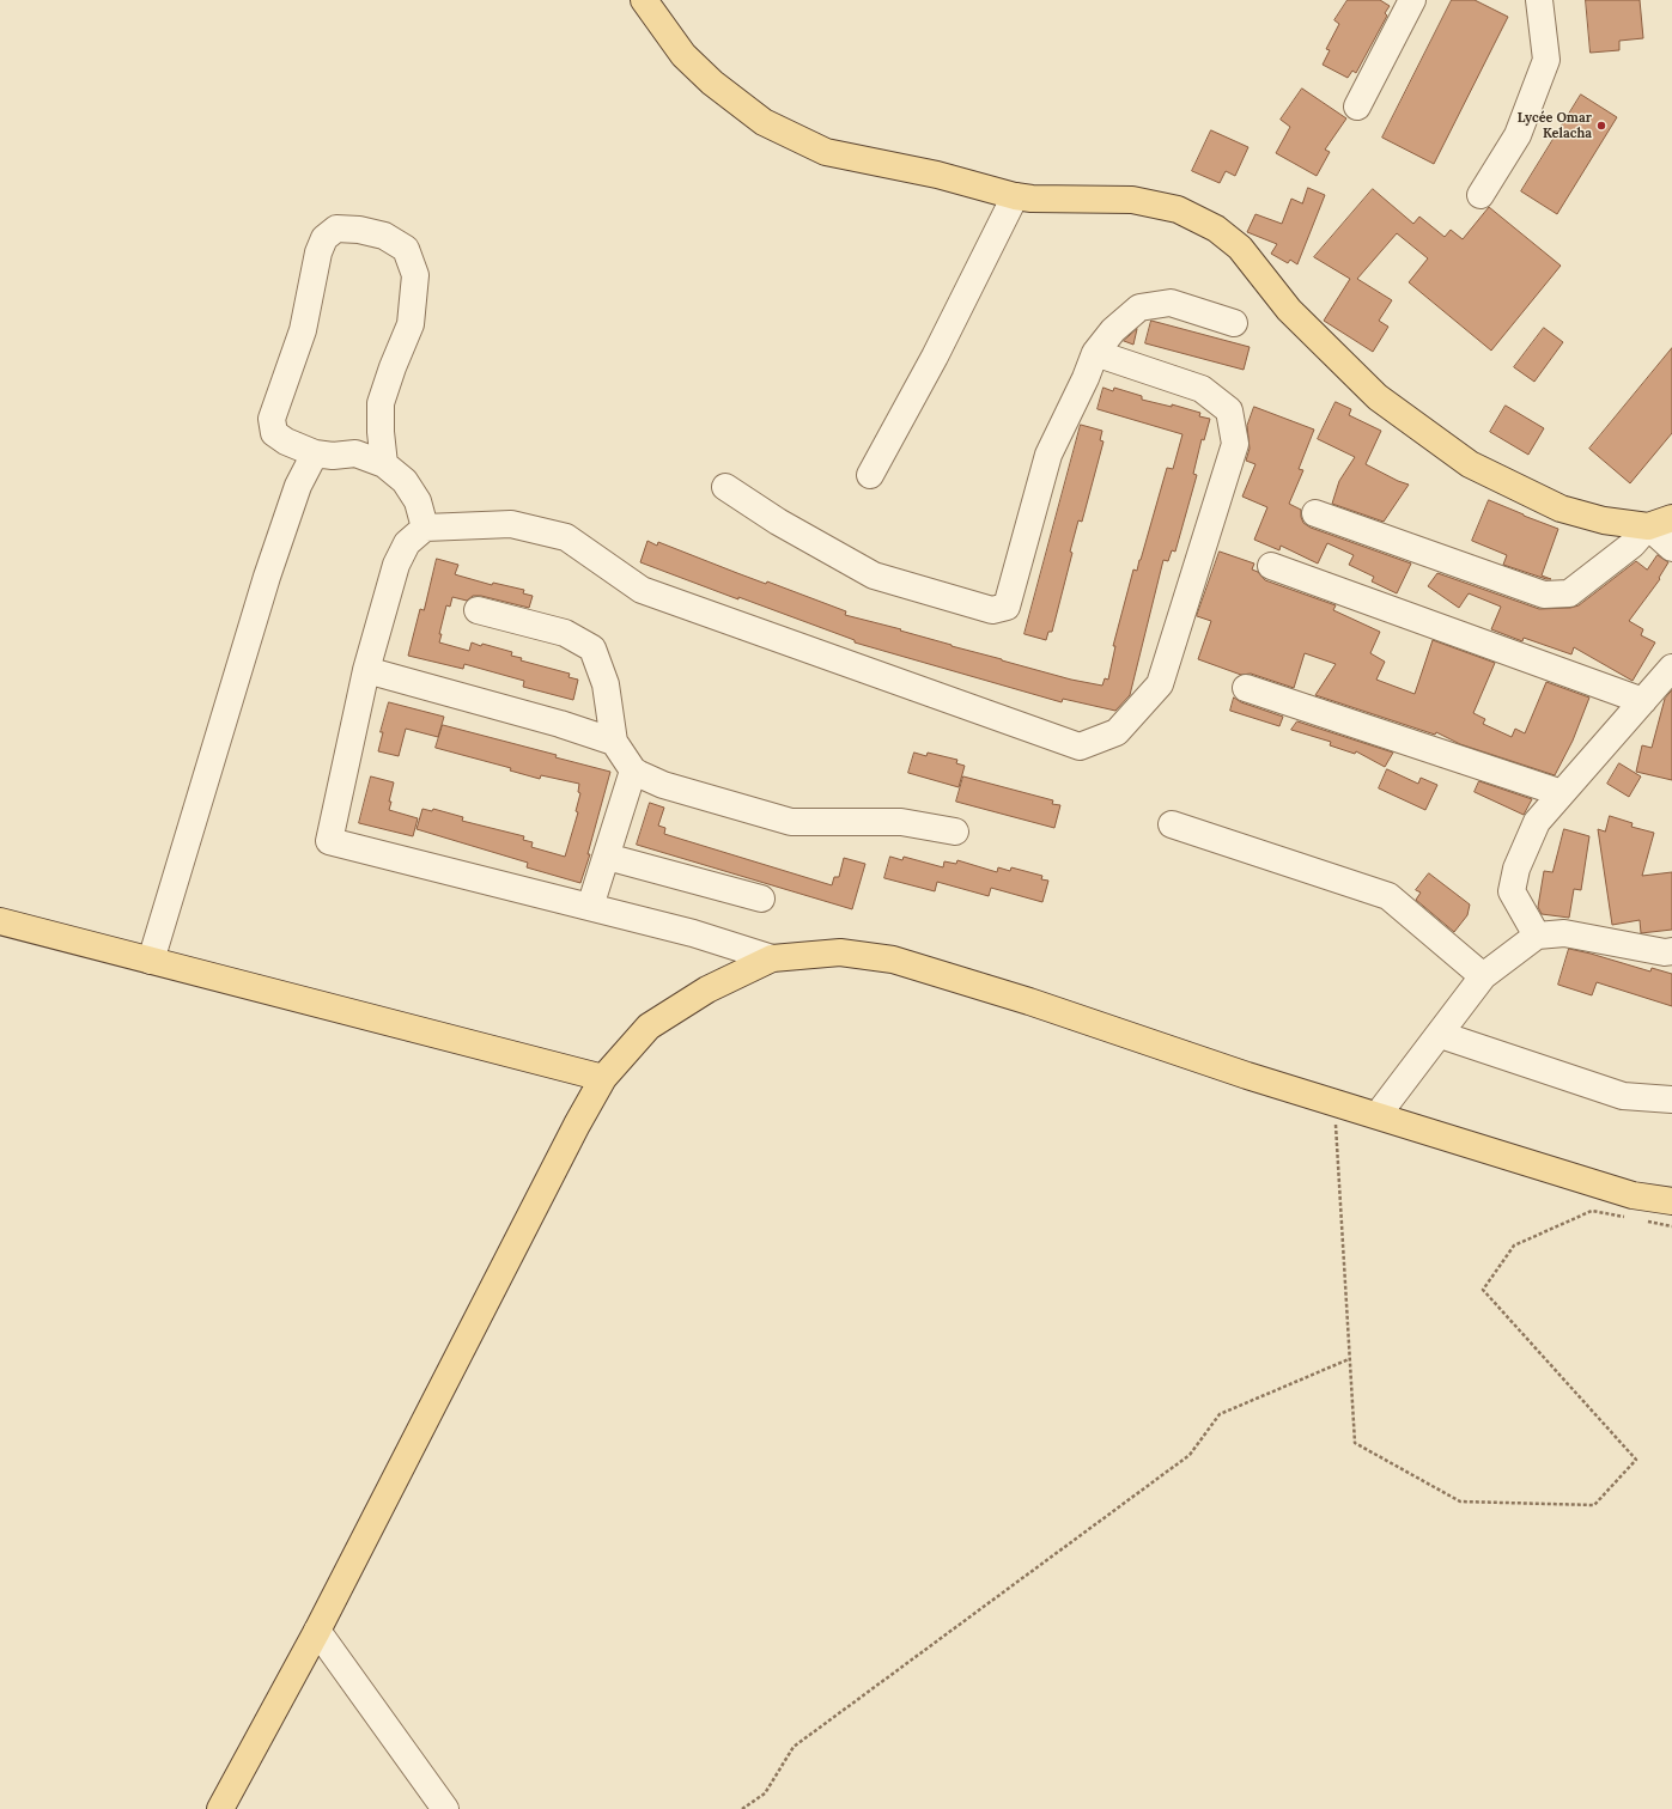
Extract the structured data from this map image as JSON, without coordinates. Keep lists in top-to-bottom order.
{
  "places": ["Lycée Omar Kelacha"]
}
